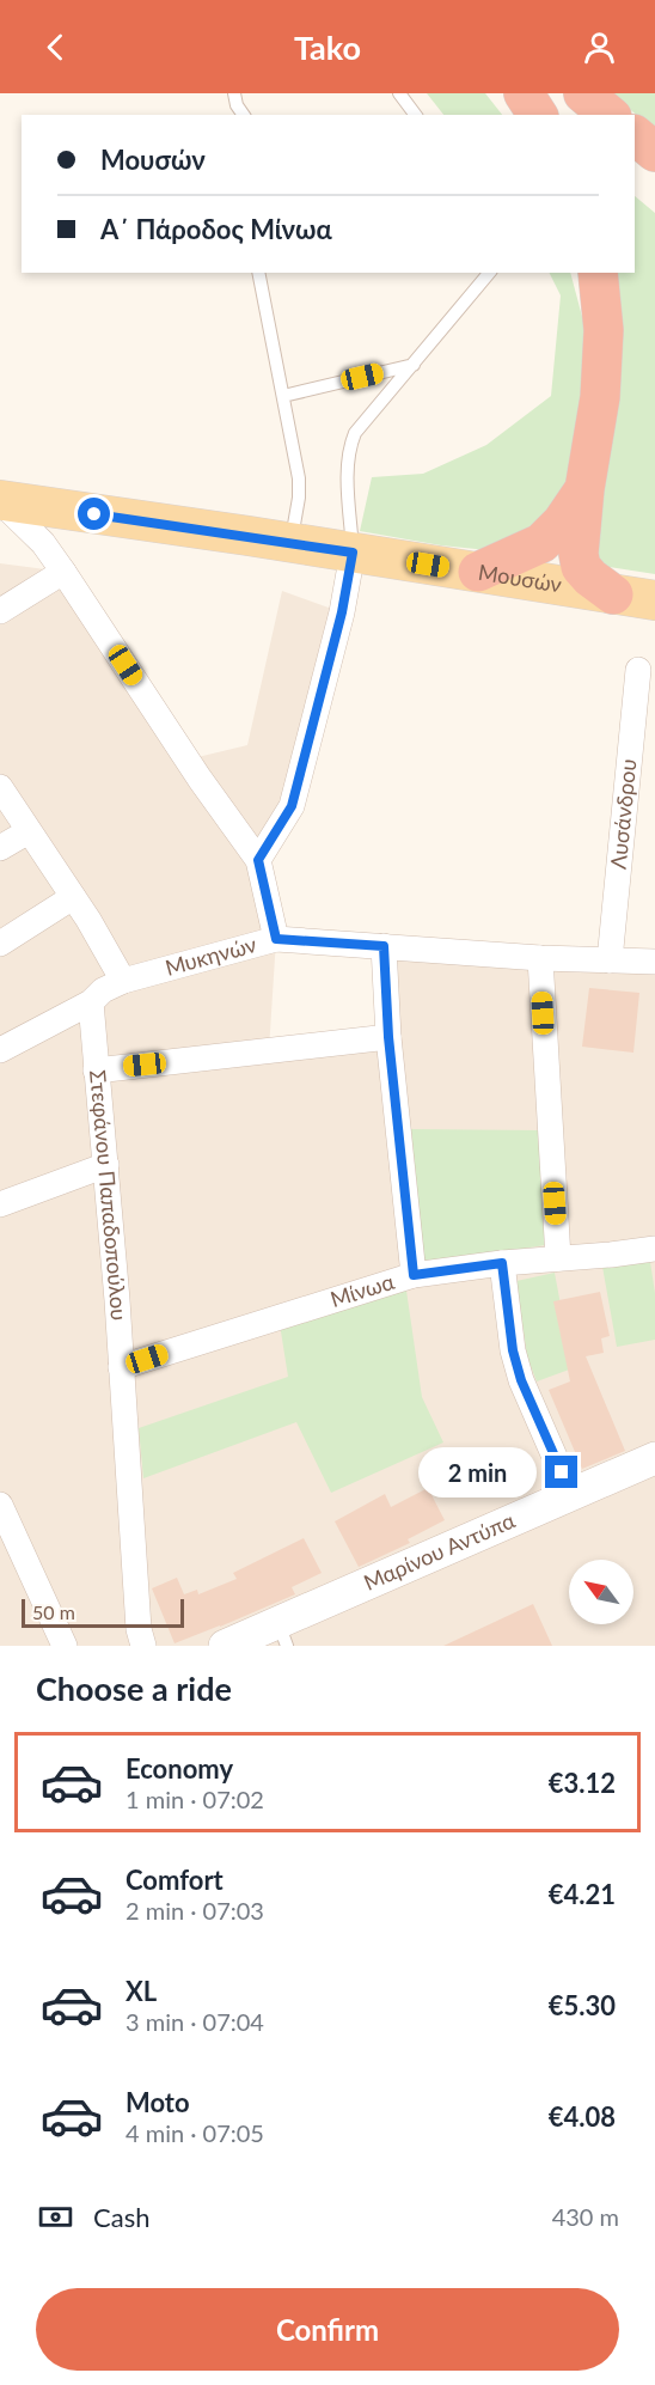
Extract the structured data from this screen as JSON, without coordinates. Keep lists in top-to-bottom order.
{
  "streets": {
    "main road": ["Μουσών"],
    "street": [
      "Λυσάνδρου",
      "Μυκηνών",
      "Στεφάνου Παπαδοπούλου",
      "Μίνωα",
      "Μαρίνου Αντύπα"
    ]
  },
  "crossings": [
    ["Λυσάνδρου", "Μυκηνών"],
    ["Μυκηνών", "Στεφάνου Παπαδοπούλου"],
    ["Στεφάνου Παπαδοπούλου", "Μίνωα"]
  ],
  "scale_bar": "50 m",
  "north": "top left",
  "page": {
    "header": "Tako",
    "banner": ["Μουσών", "Α΄ Πάροδος Μίνωα"],
    "bubble": "2 min",
    "scale": "50 m",
    "heading": "Choose a ride",
    "list": [
      {
        "name": "Economy",
        "note": "1 min · 07:02",
        "value": "€3.12"
      },
      {
        "name": "Comfort",
        "note": "2 min · 07:03",
        "value": "€4.21"
      },
      {
        "name": "XL",
        "note": "3 min · 07:04",
        "value": "€5.30"
      },
      {
        "name": "Moto",
        "note": "4 min · 07:05",
        "value": "€4.08"
      }
    ],
    "pay": ["Cash", "430 m"],
    "buttons": "Confirm"
  }
}
